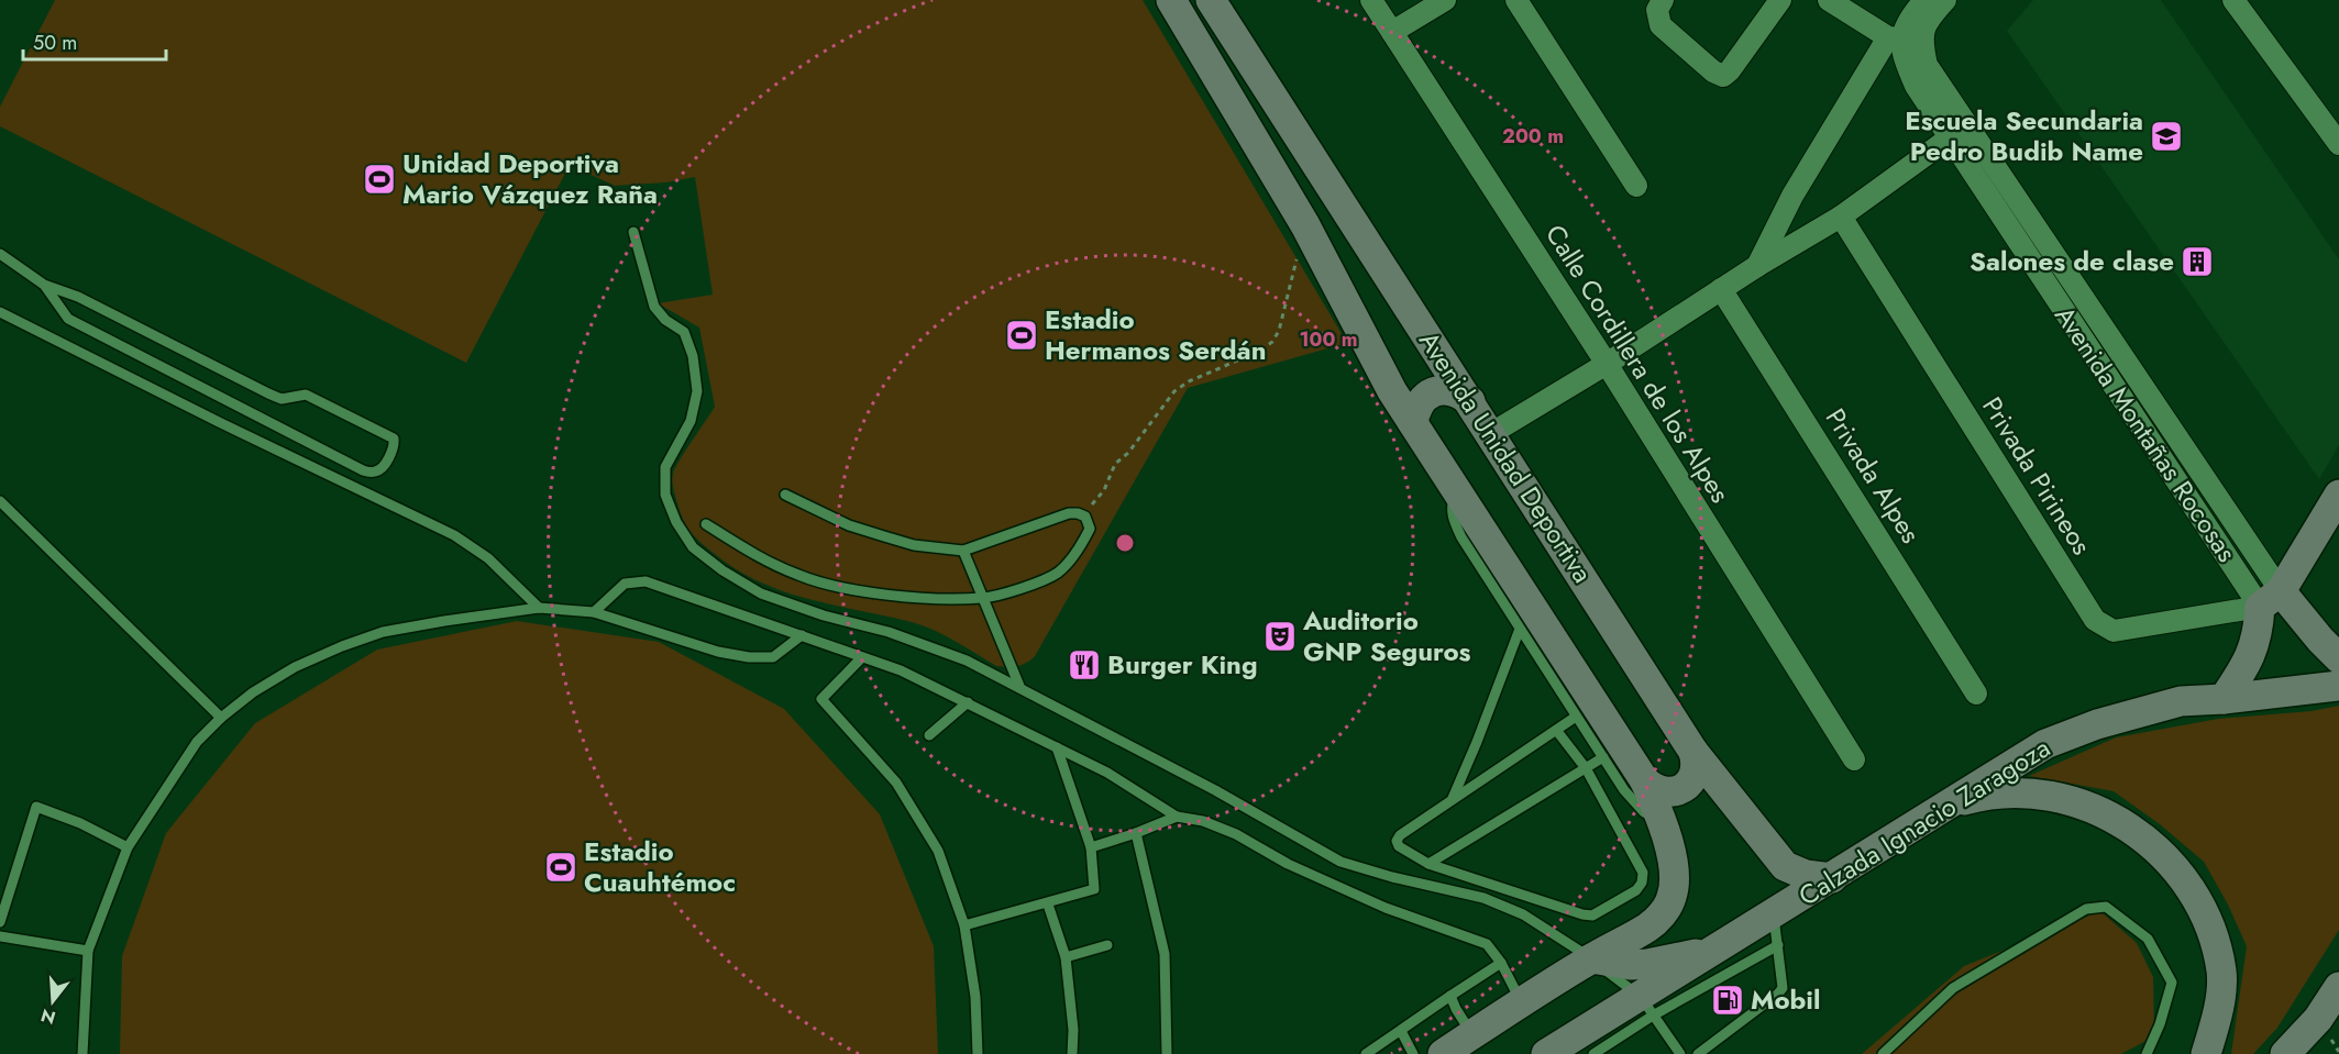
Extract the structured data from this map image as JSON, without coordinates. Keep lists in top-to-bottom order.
{
  "streets": {
    "street": [
      "Calle Cordillera de los Alpes",
      "Avenida Montañas Rocosas",
      "Avenida Unidad Deportiva",
      "Privada Alpes",
      "Privada Pirineos",
      "Calzada Ignacio Zaragoza"
    ]
  },
  "crossings": [
    ["Avenida Montañas Rocosas", "Privada Pirineos"],
    ["Avenida Unidad Deportiva", "Calzada Ignacio Zaragoza"]
  ],
  "places": {
    "school or university": ["Escuela Secundaria Pedro Budib Name"],
    "sports": ["Unidad Deportiva Mario Vázquez Raña", "Estadio Hermanos Serdán", "Estadio Cuauhtémoc"],
    "building": ["Salones de clase"],
    "theatre": ["Auditorio GNP Seguros"],
    "restaurant": ["Burger King"],
    "fuel station": ["Mobil"]
  },
  "scale_bar": "50 m",
  "north": "bottom",
  "rings": ["200 m", "100 m"]
}
